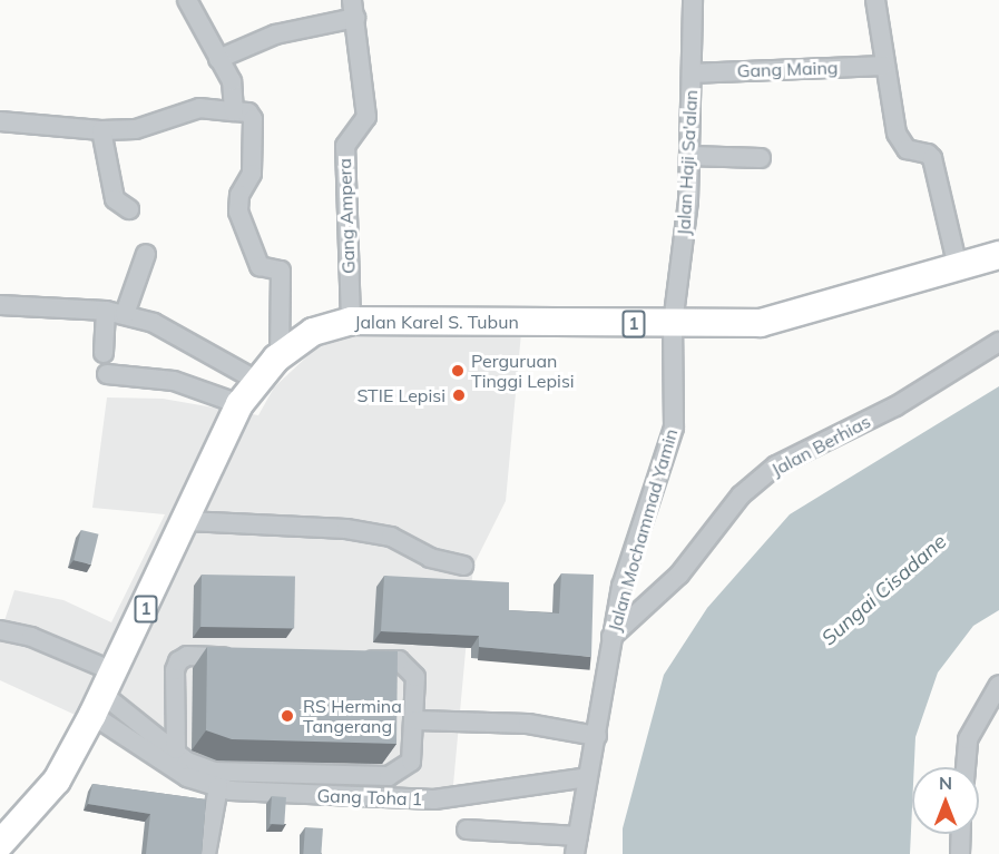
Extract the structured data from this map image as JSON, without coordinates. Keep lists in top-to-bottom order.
{
  "streets": {
    "highway": ["Jalan Karel S. Tubun", "1"],
    "street": [
      "Gang Maing",
      "Jalan Haji Sa'alan",
      "Gang Ampera",
      "Jalan Berhias",
      "Jalan Mochammad Yamin",
      "Gang Toha 1"
    ]
  },
  "crossings": [
    ["Gang Maing", "Jalan Haji Sa'alan"],
    ["Jalan Haji Sa'alan", "Jalan Karel S. Tubun"],
    ["Jalan Haji Sa'alan", "Jalan Mochammad Yamin"],
    ["Gang Ampera", "Jalan Karel S. Tubun"],
    ["Jalan Karel S. Tubun", "Jalan Mochammad Yamin"],
    ["Jalan Karel S. Tubun", "Gang Toha 1"],
    ["Jalan Berhias", "Jalan Mochammad Yamin"],
    ["Jalan Mochammad Yamin", "Gang Toha 1"]
  ],
  "water": ["Sungai Cisadane"],
  "places": ["Perguruan Tinggi Lepisi", "STIE Lepisi", "RS Hermina Tangerang"],
  "north": "top"
}
